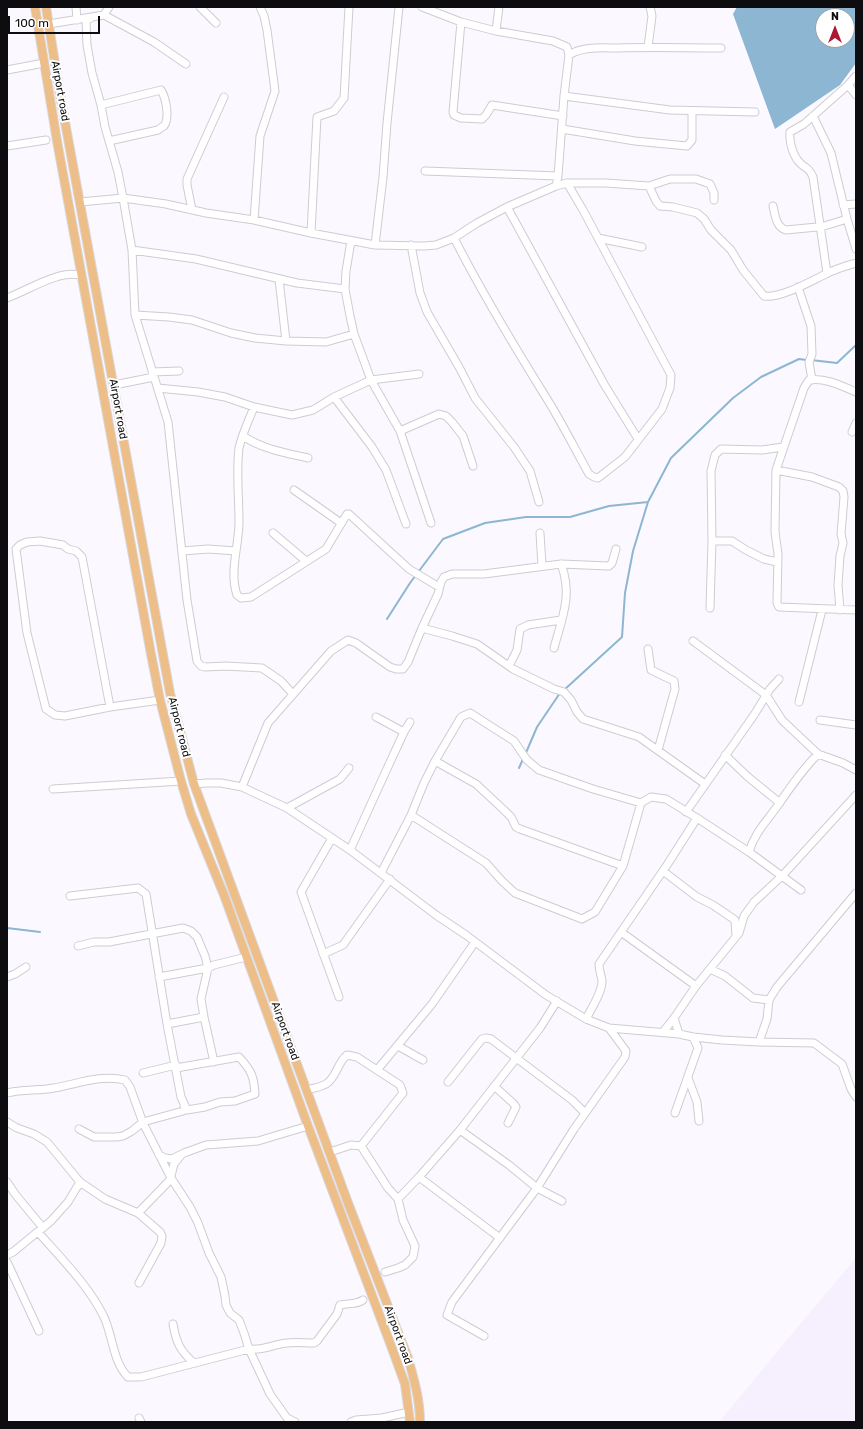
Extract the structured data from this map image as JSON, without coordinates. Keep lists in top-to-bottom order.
{
  "streets": {
    "main road": ["Airport road"]
  },
  "scale_bar": "100 m",
  "north": "top"
}
